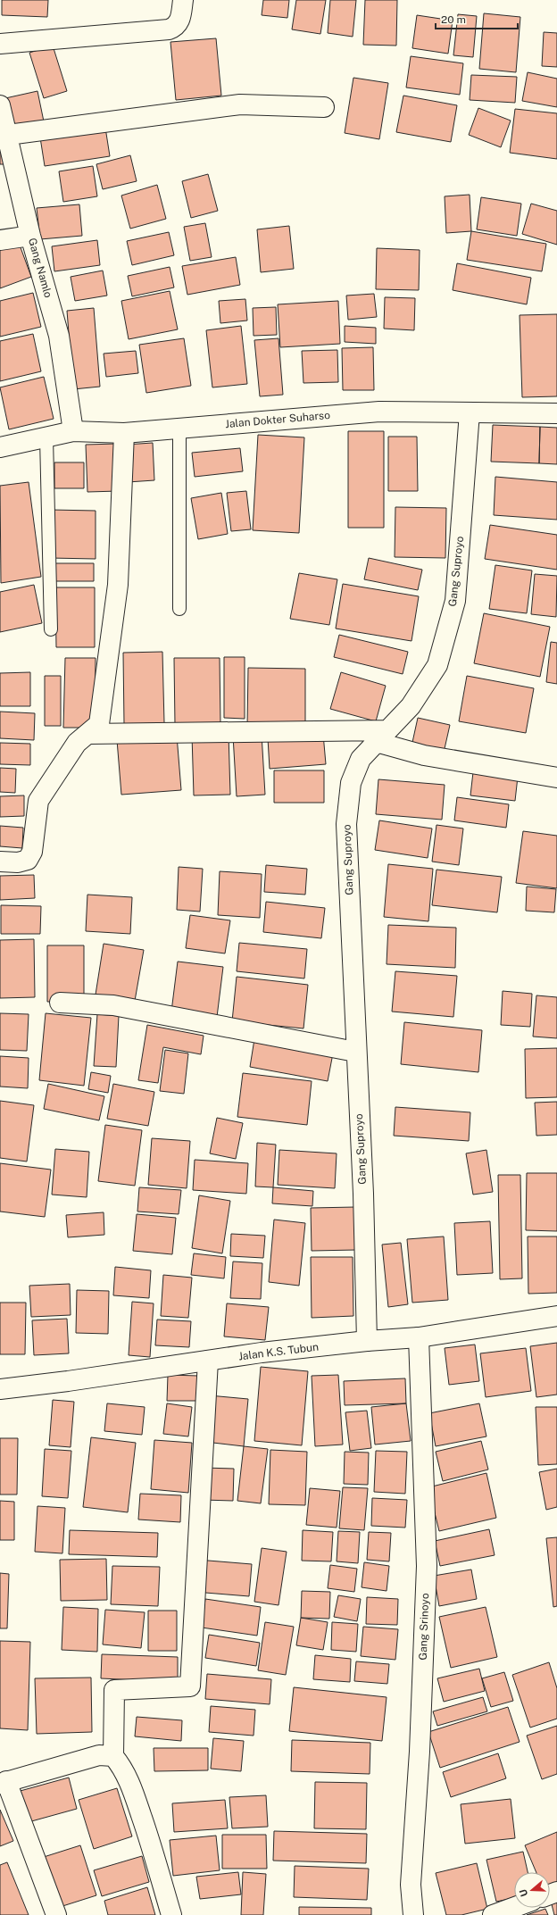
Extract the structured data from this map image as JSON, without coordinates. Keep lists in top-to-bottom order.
{
  "streets": {
    "street": [
      "Gang Namlo",
      "Jalan Dokter Suharso",
      "Gang Suproyo",
      "Jalan K.S. Tubun",
      "Gang Srinoyo"
    ]
  },
  "crossings": [
    ["Gang Namlo", "Jalan Dokter Suharso"],
    ["Jalan Dokter Suharso", "Gang Suproyo"],
    ["Gang Suproyo", "Jalan K.S. Tubun"],
    ["Jalan K.S. Tubun", "Gang Srinoyo"]
  ],
  "scale_bar": "20 m",
  "north": "left"
}
